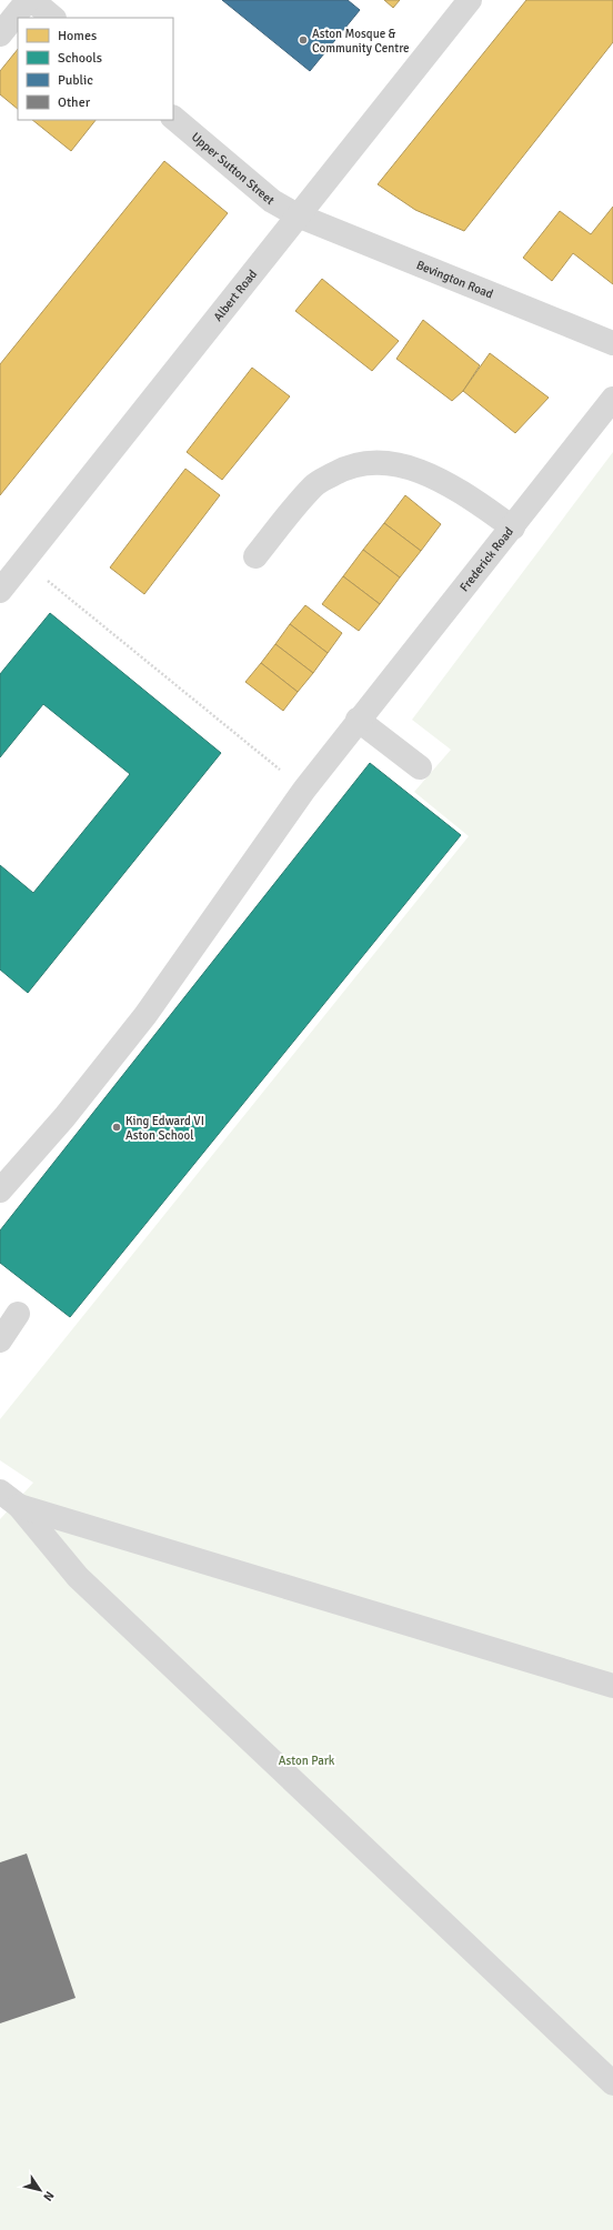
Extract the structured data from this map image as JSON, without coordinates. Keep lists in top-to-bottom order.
{
  "streets": {
    "street": [
      "Upper Sutton Street",
      "Bevington Road",
      "Albert Road",
      "Frederick Road"
    ]
  },
  "crossings": [
    ["Upper Sutton Street", "Bevington Road"],
    ["Upper Sutton Street", "Albert Road"],
    ["Bevington Road", "Albert Road"]
  ],
  "parks": ["Aston Park"],
  "places": ["Aston Mosque & Community Centre", "King Edward VI Aston School"],
  "legend": [
    "Homes",
    "Schools",
    "Public",
    "Other"
  ],
  "north": "bottom right"
}
